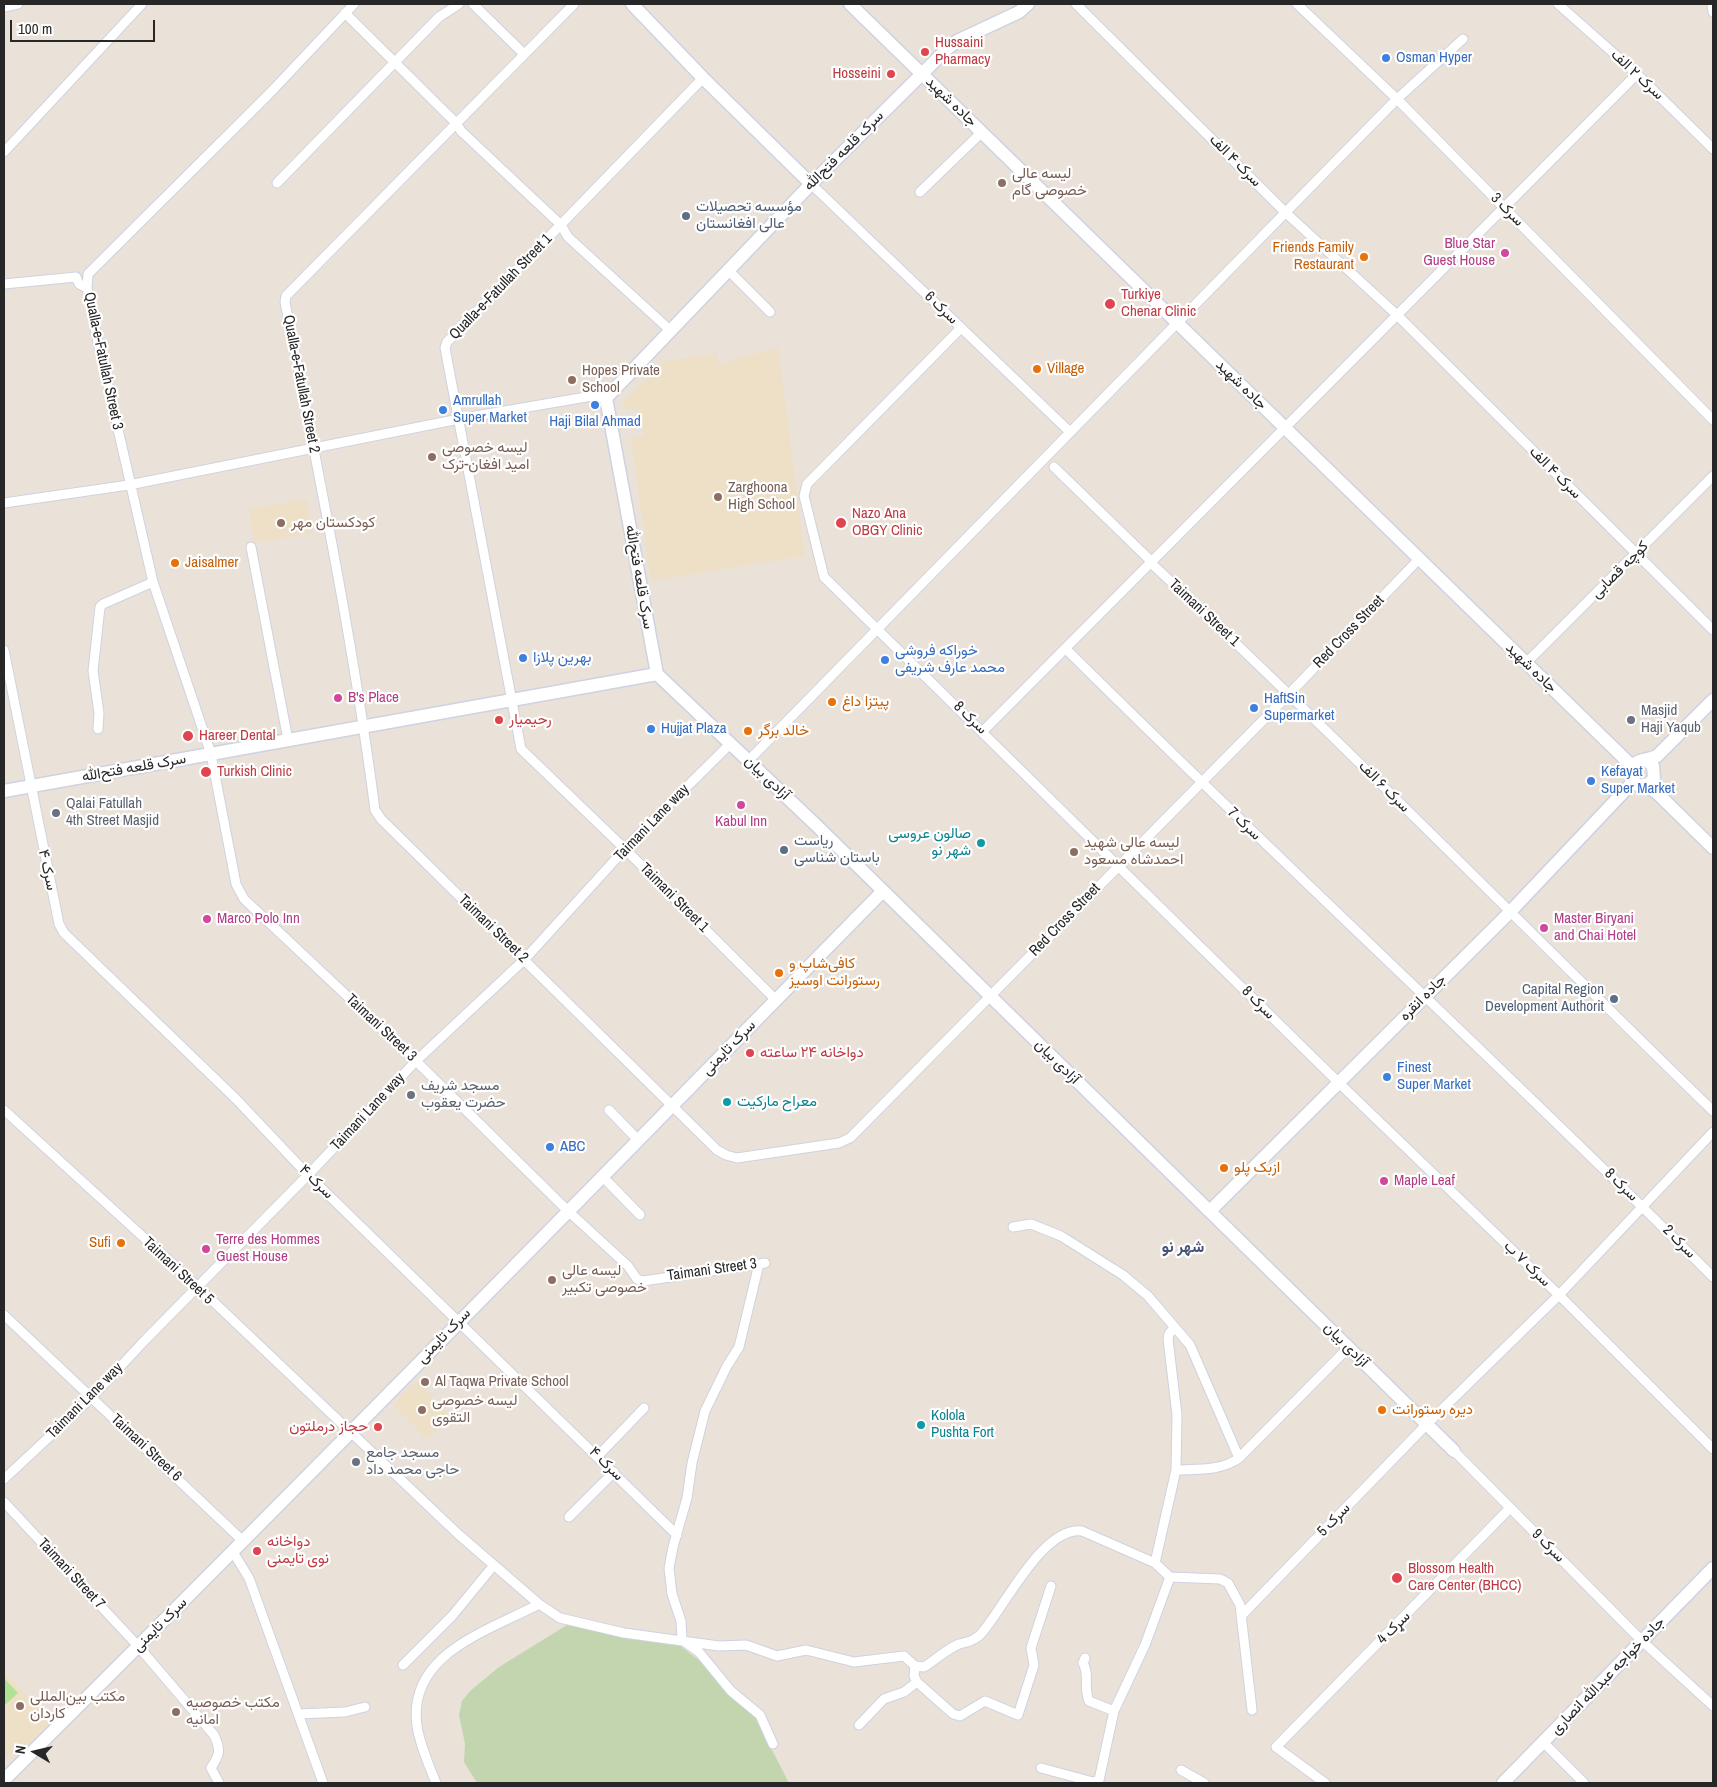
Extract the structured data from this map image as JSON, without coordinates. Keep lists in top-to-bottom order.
{
  "streets": {
    "main road": [
      "جاده شهید",
      "سرک قلعه فتح‌الله",
      "آزادی بیان",
      "جاده انقره",
      "سرک تایمنی",
      "جاده خواجه عبدالله انصاری"
    ],
    "street": [
      "سرک ۲ الف",
      "سرک ۴ الف",
      "سرک 3",
      "Qualla-e-Fatullah Street 1",
      "سرک 6",
      "Qualla-e-Fatullah Street 3",
      "Qualla-e-Fatullah Street 2",
      "کوچه قصابی",
      "Taimani Street 1",
      "Red Cross Street",
      "سرک 8",
      "سرک ۶ الف",
      "Taimani Lane way",
      "سرک 7",
      "سرک ۴",
      "Taimani Street 2",
      "Taimani Street 3",
      "سرک 2",
      "سرک ۷ ب",
      "Taimani Street 5",
      "Taimani Street 6",
      "سرک 5",
      "سرک 9",
      "Taimani Street 7",
      "سړک 4"
    ]
  },
  "crossings": [
    ["جاده شهید", "سرک قلعه فتح‌الله"],
    ["جاده شهید", "کوچه قصابی"],
    ["جاده شهید", "Red Cross Street"],
    ["جاده شهید", "جاده انقره"],
    ["سرک قلعه فتح‌الله", "Qualla-e-Fatullah Street 1"],
    ["سرک قلعه فتح‌الله", "سرک 6"],
    ["سرک قلعه فتح‌الله", "Qualla-e-Fatullah Street 3"],
    ["سرک قلعه فتح‌الله", "Qualla-e-Fatullah Street 2"],
    ["سرک قلعه فتح‌الله", "Taimani Street 1"],
    ["سرک قلعه فتح‌الله", "آزادی بیان"],
    ["سرک قلعه فتح‌الله", "سرک ۴"],
    ["سرک قلعه فتح‌الله", "Taimani Street 2"],
    ["سرک قلعه فتح‌الله", "Taimani Street 3"],
    ["سرک ۴ الف", "کوچه قصابی"],
    ["Qualla-e-Fatullah Street 1", "Taimani Street 1"],
    ["سرک 6", "سرک 8"],
    ["Qualla-e-Fatullah Street 3", "Taimani Street 3"],
    ["Qualla-e-Fatullah Street 2", "Taimani Street 2"],
    ["Taimani Street 1", "سرک ۶ الف"],
    ["Taimani Street 1", "Taimani Lane way"],
    ["Taimani Street 1", "سرک تایمنی"],
    ["Red Cross Street", "سرک 8"],
    ["Red Cross Street", "آزادی بیان"],
    ["Red Cross Street", "سرک ۶ الف"],
    ["Red Cross Street", "سرک 7"],
    ["Red Cross Street", "Taimani Street 2"],
    ["Red Cross Street", "سرک تایمنی"],
    ["سرک 8", "سرک 7"],
    ["سرک 8", "جاده انقره"],
    ["سرک 8", "سرک 2"],
    ["سرک 8", "سرک ۷ ب"],
    ["سرک 8", "سرک 5"],
    ["آزادی بیان", "Taimani Lane way"],
    ["آزادی بیان", "جاده انقره"],
    ["آزادی بیان", "سرک تایمنی"],
    ["آزادی بیان", "سرک 5"],
    ["آزادی بیان", "سرک 9"],
    ["سرک ۶ الف", "جاده انقره"],
    ["Taimani Lane way", "سرک ۴"],
    ["Taimani Lane way", "Taimani Street 2"],
    ["Taimani Lane way", "Taimani Street 3"],
    ["Taimani Lane way", "Taimani Street 5"],
    ["Taimani Lane way", "Taimani Street 6"],
    ["سرک 7", "جاده انقره"],
    ["سرک ۴", "Taimani Street 3"],
    ["سرک ۴", "سرک تایمنی"],
    ["Taimani Street 2", "سرک تایمنی"],
    ["جاده انقره", "سرک ۷ ب"],
    ["Taimani Street 3", "سرک تایمنی"],
    ["سرک تایمنی", "Taimani Street 5"],
    ["سرک تایمنی", "Taimani Street 6"],
    ["سرک تایمنی", "Taimani Street 7"],
    ["سرک 2", "سرک 5"],
    ["سرک ۷ ب", "سرک 5"],
    ["سرک 9", "سړک 4"],
    ["سرک 9", "جاده خواجه عبدالله انصاری"]
  ],
  "districts": ["شهر نو"],
  "places": [
    "Hussaini Pharmacy",
    "Osman Hyper",
    "Hosseini",
    "لیسه عالی خصوصی گام",
    "مؤسسه تحصیلات عالی افغانستان",
    "Blue Star Guest House",
    "Friends Family Restaurant",
    "Turkiye Chenar Clinic",
    "Village",
    "Hopes Private School",
    "Haji Bilal Ahmad",
    "Amrullah Super Market",
    "لیسه خصوصی امید افغان-ترک",
    "Zarghoona High School",
    "کودکستان مهر",
    "Nazo Ana OBGY Clinic",
    "Jaisalmer",
    "بهرین پلازا",
    "خوراکه فروشی محمد عارف شریفی",
    "B's Place",
    "پیتزا داغ",
    "HaftSin Supermarket",
    "رحیمیار",
    "Masjid Haji Yaqub",
    "Hujjat Plaza",
    "خالد برگر",
    "Hareer Dental",
    "Turkish Clinic",
    "Kefayat Super Market",
    "Kabul Inn",
    "Qalai Fatullah 4th Street Masjid",
    "صالون عروسی شهر نو",
    "ریاست باستان شناسی",
    "لیسه عالی شهید احمدشاه مسعود",
    "Marco Polo Inn",
    "Master Biryani and Chai Hotel",
    "کافی‌شاپ و رستورانت اوسیز",
    "Capital Region Development Authorit",
    "دواخانه ۲۴ ساعته",
    "Finest Super Market",
    "مسجد شریف حضرت یعقوب",
    "معراح مارکیت",
    "ABC",
    "ازبک پلو",
    "Maple Leaf",
    "Sufi",
    "Terre des Hommes Guest House",
    "لیسه عالی خصوصی تکبیر",
    "Al Taqwa Private School",
    "لیسه خصوصی التقوی",
    "دیره رستورانت",
    "Kolola Pushta Fort",
    "حجاز درملتون",
    "مسجد جامع حاجی محمد داد",
    "دواخانه نوی تایمنی",
    "Blossom Health Care Center (BHCC)",
    "مکتب بین‌المللی کاردان",
    "مکتب خصوصیه امانیه"
  ],
  "scale_bar": "100 m",
  "north": "left"
}
